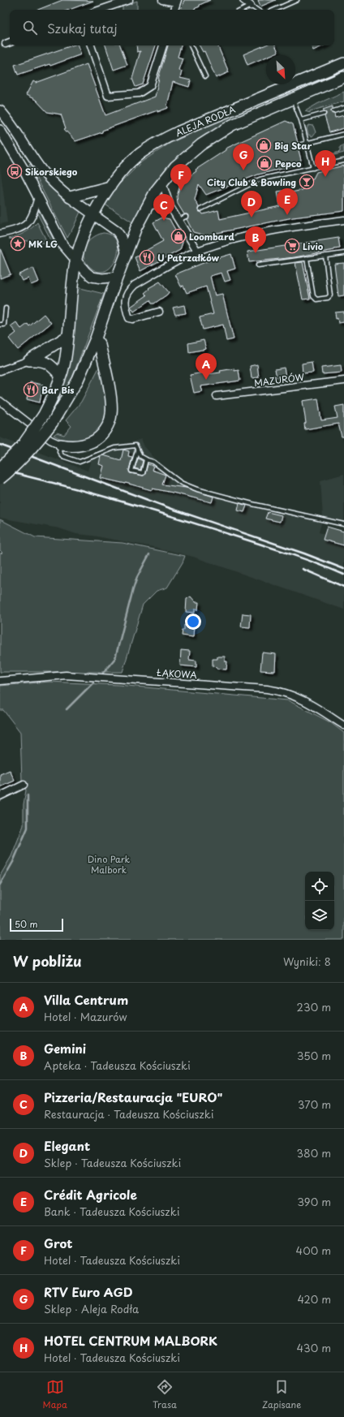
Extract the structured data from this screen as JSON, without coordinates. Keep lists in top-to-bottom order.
{
  "streets": {
    "main road": ["ALEJA RODŁA"],
    "street": ["MAZURÓW", "ŁĄKOWA"]
  },
  "parks": ["Dino Park Malbork"],
  "places": {
    "shop": ["Big Star", "Pepco", "Loombard"],
    "bus stop": ["Sikorskiego"],
    "bar": ["City Club & Bowling"],
    "place": ["MK LG"],
    "supermarket": ["Livio"],
    "restaurant": ["U Patrzałków", "Bar Bis"]
  },
  "scale_bar": "50 m",
  "north": "bottom right",
  "page": {
    "search": "Szukaj tutaj",
    "pins": [
      "G",
      "H",
      "F",
      "E",
      "D",
      "C",
      "B",
      "A"
    ],
    "scale": "50 m",
    "heading": ["W pobliżu", "Wyniki: 8"],
    "list": [
      {
        "mark": "A",
        "name": "Villa Centrum",
        "note": "Hotel · Mazurów",
        "value": "230 m"
      },
      {
        "mark": "B",
        "name": "Gemini",
        "note": "Apteka · Tadeusza Kościuszki",
        "value": "350 m"
      },
      {
        "mark": "C",
        "name": "Pizzeria/Restauracja \"EURO\"",
        "note": "Restauracja · Tadeusza Kościuszki",
        "value": "370 m"
      },
      {
        "mark": "D",
        "name": "Elegant",
        "note": "Sklep · Tadeusza Kościuszki",
        "value": "380 m"
      },
      {
        "mark": "E",
        "name": "Crédit Agricole",
        "note": "Bank · Tadeusza Kościuszki",
        "value": "390 m"
      },
      {
        "mark": "F",
        "name": "Grot",
        "note": "Hotel · Tadeusza Kościuszki",
        "value": "400 m"
      },
      {
        "mark": "G",
        "name": "RTV Euro AGD",
        "note": "Sklep · Aleja Rodła",
        "value": "420 m"
      },
      {
        "mark": "H",
        "name": "HOTEL CENTRUM MALBORK",
        "note": "Hotel · Tadeusza Kościuszki",
        "value": "430 m"
      }
    ],
    "nav": ["Mapa", "Trasa", "Zapisane"]
  }
}
